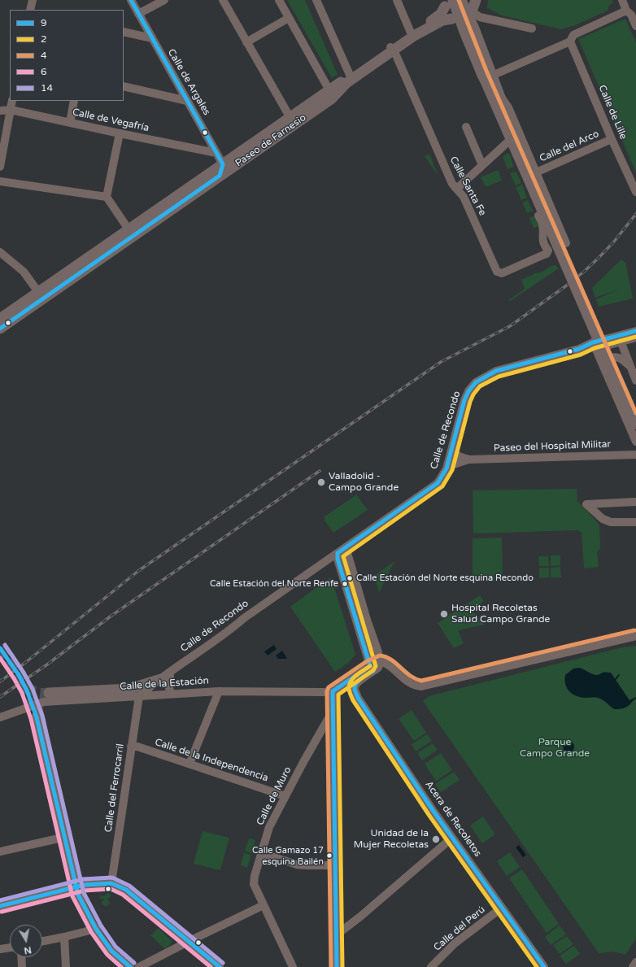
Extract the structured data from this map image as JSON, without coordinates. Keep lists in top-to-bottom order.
{
  "streets": {
    "main road": ["Paseo de Farnesio"],
    "street": [
      "Calle de Argales",
      "Calle de Lille",
      "Calle de Vegafría",
      "Calle del Arco",
      "Calle Santa Fe",
      "Calle de Recondo",
      "Paseo del Hospital Militar",
      "Calle de la Estación",
      "Calle de la Independencia",
      "Calle del Ferrocarril",
      "Calle de Muro",
      "Acera de Recoletos",
      "Calle del Perú"
    ]
  },
  "crossings": [
    ["Calle de Argales", "Calle de Vegafría"],
    ["Calle de Argales", "Paseo de Farnesio"],
    ["Calle de Lille", "Calle del Arco"],
    ["Paseo de Farnesio", "Calle Santa Fe"],
    ["Calle de Recondo", "Paseo del Hospital Militar"],
    ["Calle de Recondo", "Calle de la Estación"],
    ["Calle de Recondo", "Calle del Ferrocarril"],
    ["Calle de la Estación", "Calle del Ferrocarril"],
    ["Calle de la Independencia", "Calle del Ferrocarril"],
    ["Calle de la Independencia", "Calle de Muro"],
    ["Acera de Recoletos", "Calle del Perú"]
  ],
  "parks": ["Parque Campo Grande"],
  "places": [
    "Valladolid - Campo Grande",
    "Calle Estación del Norte esquina Recondo",
    "Calle Estación del Norte Renfe",
    "Hospital Recoletas Salud Campo Grande",
    "Unidad de la Mujer Recoletas",
    "Calle Gamazo 17 esquina Bailén"
  ],
  "lines": [
    "transit line 9",
    "transit line 4",
    "transit line 2",
    "transit line 14",
    "transit line 6"
  ],
  "legend": [
    "9",
    "2",
    "4",
    "6",
    "14"
  ],
  "north": "bottom"
}
